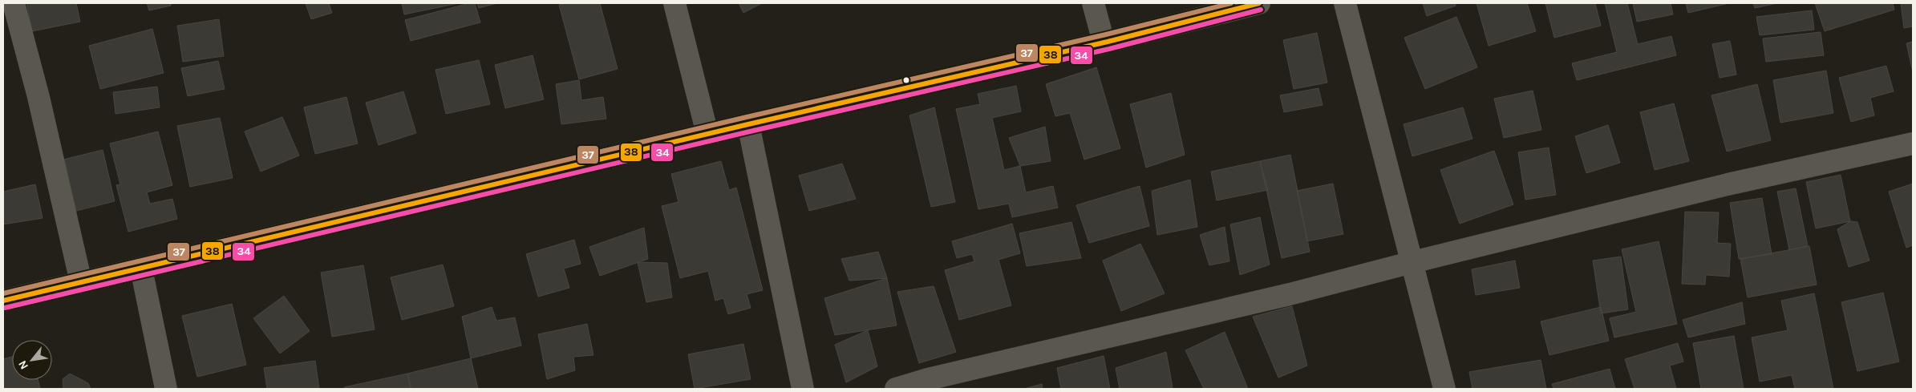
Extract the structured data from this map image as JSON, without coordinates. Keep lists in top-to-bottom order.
{
  "lines": ["transit line 38", "transit line 37", "transit line 34"],
  "north": "bottom left"
}
